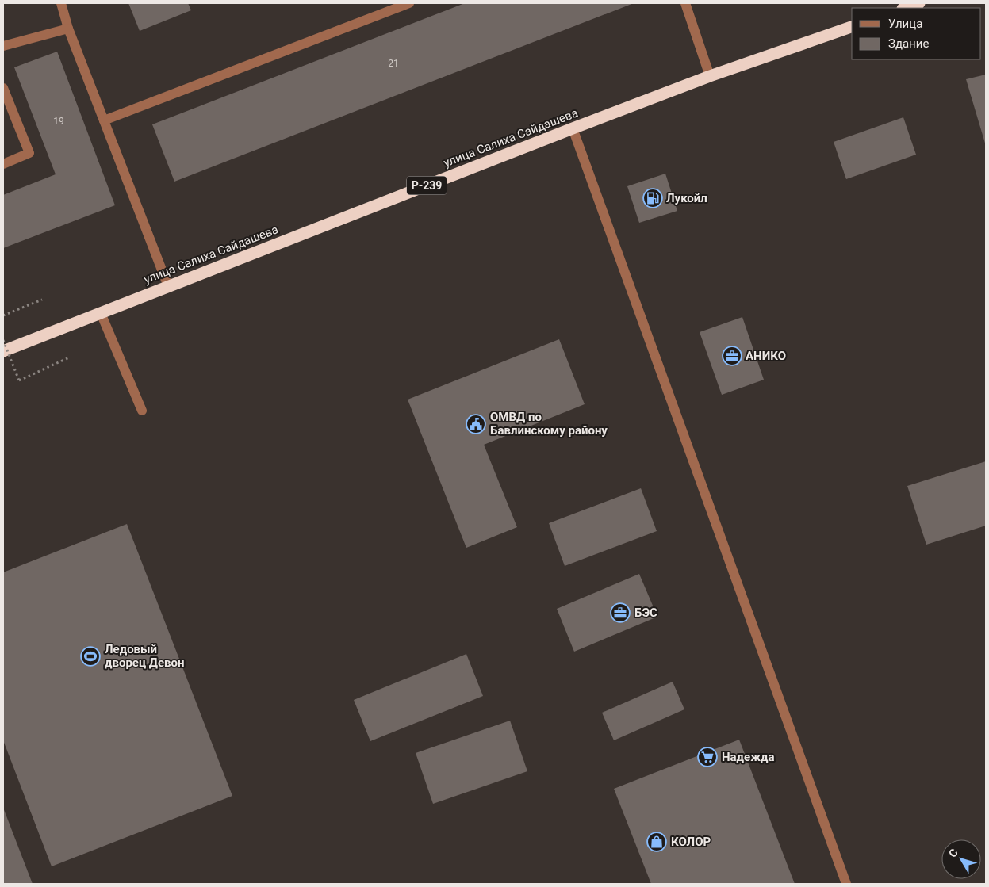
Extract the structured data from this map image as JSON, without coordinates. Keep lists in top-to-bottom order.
{
  "streets": {
    "highway": ["улица Салиха Сайдашева", "Р-239"]
  },
  "places": {
    "fuel station": ["Лукойл"],
    "office": ["АНИКО", "БЭС"],
    "public building": ["ОМВД по Бавлинскому району"],
    "sports": ["Ледовый дворец Девон"],
    "supermarket": ["Надежда"],
    "shop": ["КОЛОР"]
  },
  "house_numbers": ["21", "19"],
  "legend": ["Улица", "Здание"],
  "north": "top left"
}
